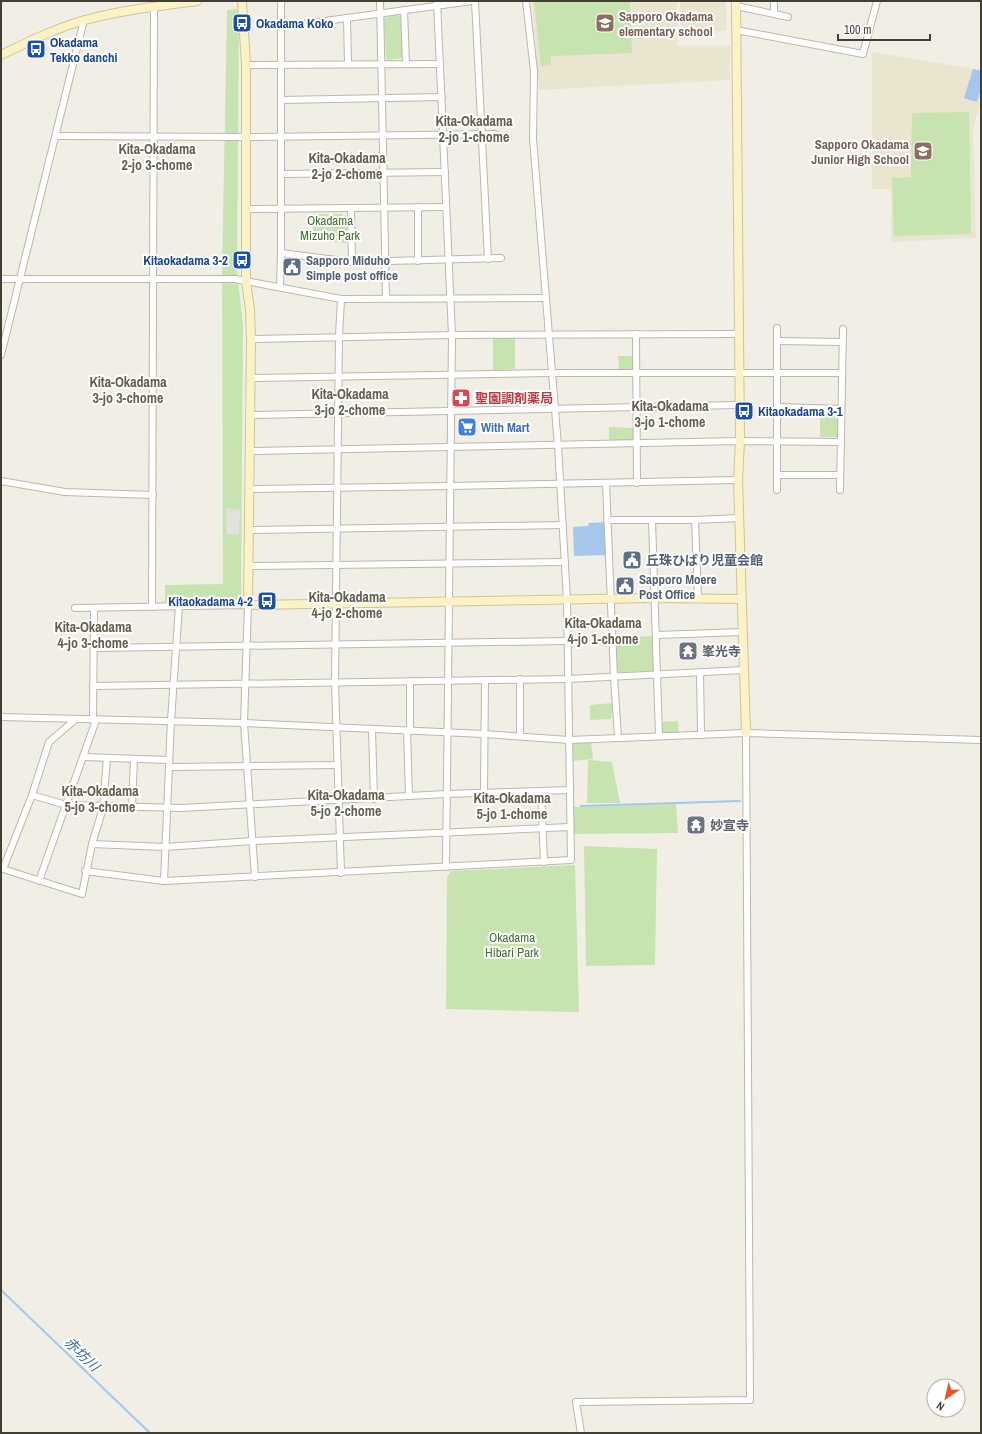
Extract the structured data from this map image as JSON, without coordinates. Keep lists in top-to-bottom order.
{
  "districts": [
    "Kita-Okadama 2-jo 1-chome",
    "Kita-Okadama 2-jo 3-chome",
    "Kita-Okadama 2-jo 2-chome",
    "Kita-Okadama 3-jo 3-chome",
    "Kita-Okadama 3-jo 2-chome",
    "Kita-Okadama 3-jo 1-chome",
    "Kita-Okadama 4-jo 2-chome",
    "Kita-Okadama 4-jo 1-chome",
    "Kita-Okadama 4-jo 3-chome",
    "Kita-Okadama 5-jo 3-chome",
    "Kita-Okadama 5-jo 2-chome",
    "Kita-Okadama 5-jo 1-chome"
  ],
  "water": ["赤坊川"],
  "parks": ["Okadama Mizuho Park", "Okadama Hibari Park"],
  "places": {
    "bus stop": [
      "Okadama Koko",
      "Okadama Tekko danchi",
      "Kitaokadama 3-2",
      "Kitaokadama 3-1",
      "Kitaokadama 4-2"
    ],
    "school or university": ["Sapporo Okadama elementary school", "Sapporo Okadama Junior High School"],
    "public building": ["Sapporo Miduho Simple post office", "丘珠ひばり児童会館", "Sapporo Moere Post Office"],
    "pharmacy": ["聖園調剤薬局"],
    "supermarket": ["With Mart"],
    "temple": ["峯光寺", "妙宣寺"]
  },
  "scale_bar": "100 m",
  "north": "bottom left"
}
